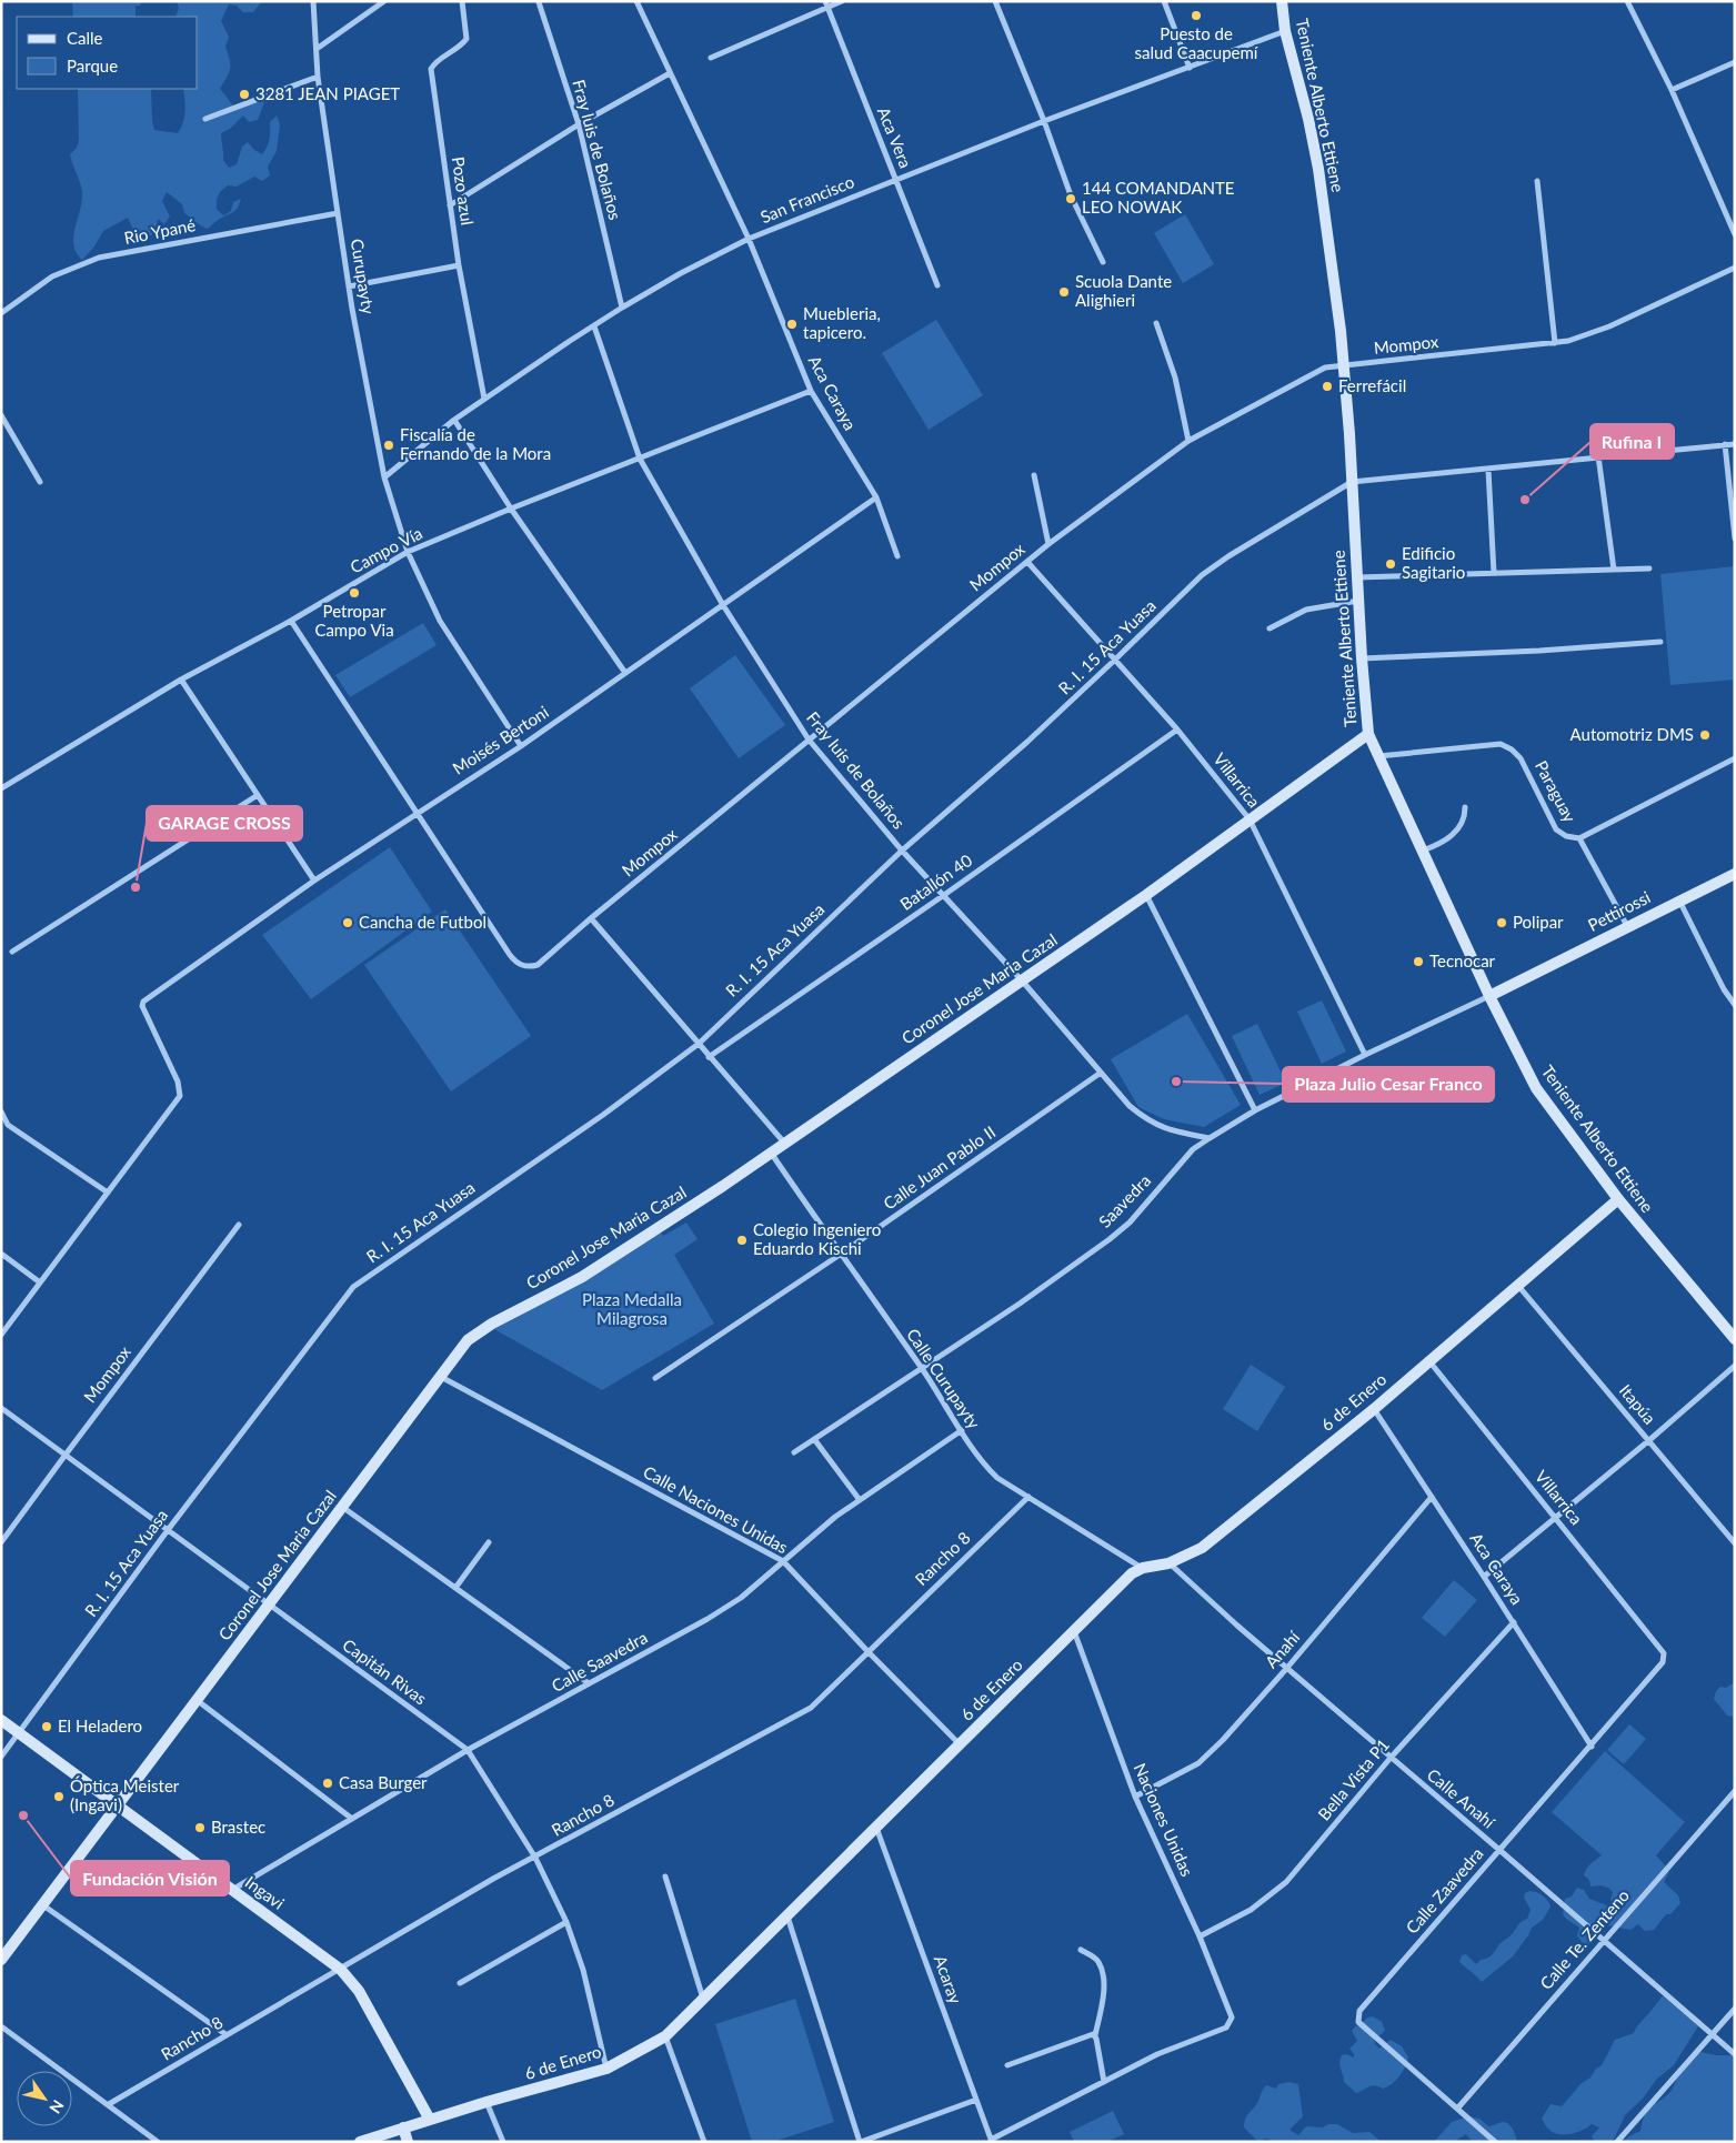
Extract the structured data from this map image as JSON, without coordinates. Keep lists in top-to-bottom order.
{
  "streets": {
    "main road": [
      "Teniente Alberto Ettiene",
      "Pettirossi",
      "Coronel Jose Maria Cazal",
      "6 de Enero",
      "Ingavi"
    ],
    "street": [
      "Aca Vera",
      "Fray luis de Bolaños",
      "Pozo azul",
      "San Francisco",
      "Rio Ypané",
      "Curupayty",
      "Mompox",
      "Aca Caraya",
      "Campo Vía",
      "R. I. 15 Aca Yuasa",
      "Moisés Bertoni",
      "Villarrica",
      "Paraguay",
      "Batallón 40",
      "Calle Juan Pablo II",
      "Saavedra",
      "Calle Curupayty",
      "Itapúa",
      "Calle Naciones Unidas",
      "Rancho 8",
      "Anahí",
      "Calle Saavedra",
      "Capitán Rivas",
      "Bella Vista P1",
      "Calle Anahí",
      "Naciones Unidas",
      "Calle Zaavedra",
      "Calle Te. Zenteno",
      "Acaray"
    ]
  },
  "crossings": [
    ["Teniente Alberto Ettiene", "San Francisco"],
    ["Teniente Alberto Ettiene", "Mompox"],
    ["Teniente Alberto Ettiene", "R. I. 15 Aca Yuasa"],
    ["Teniente Alberto Ettiene", "Paraguay"],
    ["Teniente Alberto Ettiene", "Pettirossi"],
    ["Teniente Alberto Ettiene", "Coronel Jose Maria Cazal"],
    ["Teniente Alberto Ettiene", "Saavedra"],
    ["Teniente Alberto Ettiene", "6 de Enero"],
    ["Aca Vera", "San Francisco"],
    ["Fray luis de Bolaños", "San Francisco"],
    ["Fray luis de Bolaños", "Mompox"],
    ["Fray luis de Bolaños", "Campo Vía"],
    ["Fray luis de Bolaños", "R. I. 15 Aca Yuasa"],
    ["Fray luis de Bolaños", "Moisés Bertoni"],
    ["Fray luis de Bolaños", "Batallón 40"],
    ["Fray luis de Bolaños", "Coronel Jose Maria Cazal"],
    ["Fray luis de Bolaños", "Calle Juan Pablo II"],
    ["Fray luis de Bolaños", "Saavedra"],
    ["Pozo azul", "San Francisco"],
    ["San Francisco", "Curupayty"],
    ["San Francisco", "Aca Caraya"],
    ["Rio Ypané", "Curupayty"],
    ["Curupayty", "Campo Vía"],
    ["Curupayty", "Moisés Bertoni"],
    ["Mompox", "Campo Vía"],
    ["Mompox", "Moisés Bertoni"],
    ["Mompox", "Villarrica"],
    ["Mompox", "Capitán Rivas"],
    ["Aca Caraya", "Campo Vía"],
    ["Aca Caraya", "Moisés Bertoni"],
    ["Aca Caraya", "6 de Enero"],
    ["Aca Caraya", "Anahí"],
    ["Aca Caraya", "Bella Vista P1"],
    ["Aca Caraya", "Calle Zaavedra"],
    ["R. I. 15 Aca Yuasa", "Villarrica"],
    ["R. I. 15 Aca Yuasa", "Capitán Rivas"],
    ["R. I. 15 Aca Yuasa", "Ingavi"],
    ["Villarrica", "Batallón 40"],
    ["Villarrica", "Coronel Jose Maria Cazal"],
    ["Villarrica", "Saavedra"],
    ["Villarrica", "6 de Enero"],
    ["Villarrica", "Calle Zaavedra"],
    ["Paraguay", "Pettirossi"],
    ["Pettirossi", "Saavedra"],
    ["Coronel Jose Maria Cazal", "Calle Curupayty"],
    ["Coronel Jose Maria Cazal", "Calle Naciones Unidas"],
    ["Coronel Jose Maria Cazal", "Capitán Rivas"],
    ["Coronel Jose Maria Cazal", "Ingavi"],
    ["Calle Juan Pablo II", "Calle Curupayty"],
    ["Saavedra", "Calle Curupayty"],
    ["Calle Curupayty", "6 de Enero"],
    ["Calle Curupayty", "Rancho 8"],
    ["Calle Curupayty", "Calle Saavedra"],
    ["6 de Enero", "Itapúa"],
    ["6 de Enero", "Calle Naciones Unidas"],
    ["6 de Enero", "Capitán Rivas"],
    ["6 de Enero", "Calle Anahí"],
    ["6 de Enero", "Naciones Unidas"],
    ["6 de Enero", "Ingavi"],
    ["6 de Enero", "Acaray"],
    ["Calle Naciones Unidas", "Rancho 8"],
    ["Calle Naciones Unidas", "Calle Saavedra"],
    ["Rancho 8", "Capitán Rivas"],
    ["Rancho 8", "Ingavi"],
    ["Anahí", "Calle Anahí"],
    ["Anahí", "Naciones Unidas"],
    ["Calle Saavedra", "Capitán Rivas"],
    ["Calle Saavedra", "Ingavi"],
    ["Bella Vista P1", "Calle Anahí"],
    ["Bella Vista P1", "Naciones Unidas"],
    ["Calle Anahí", "Calle Zaavedra"],
    ["Calle Anahí", "Calle Te. Zenteno"],
    ["Calle Zaavedra", "Calle Te. Zenteno"]
  ],
  "parks": ["Plaza Medalla Milagrosa"],
  "places": [
    "Puesto de salud Caacupemí",
    "3281 JEAN PIAGET",
    "144 COMANDANTE LEO NOWAK",
    "Scuola Dante Alighieri",
    "Muebleria, tapicero.",
    "Ferrefácil",
    "Fiscalía de Fernando de la Mora",
    "Rufina I",
    "Edificio Sagitario",
    "Petropar Campo Via",
    "Automotriz DMS",
    "GARAGE CROSS",
    "Cancha de Futbol",
    "Polipar",
    "Tecnocar",
    "Plaza Julio Cesar Franco",
    "Colegio Ingeniero Eduardo Kischi",
    "El Heladero",
    "Casa Burger",
    "Óptica Meister (Ingavi)",
    "Fundación Visión",
    "Brastec"
  ],
  "legend": ["Calle", "Parque"],
  "north": "bottom right"
}
